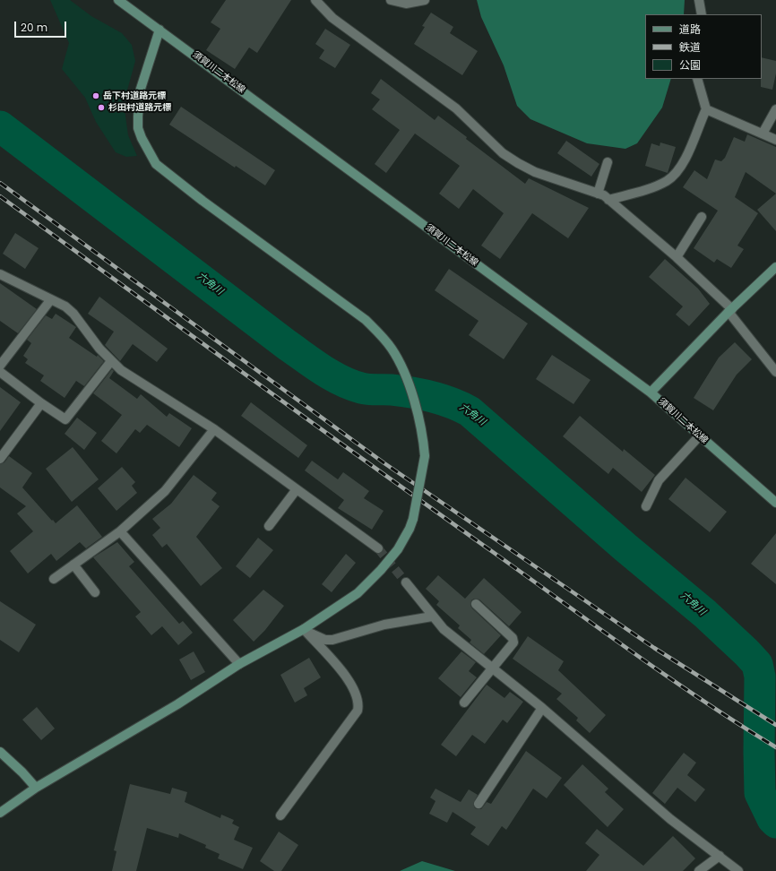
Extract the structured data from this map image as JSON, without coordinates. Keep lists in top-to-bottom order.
{
  "streets": {
    "street": ["須賀川二本松線"]
  },
  "water": ["六角川"],
  "places": ["岳下村道路元標", "杉田村道路元標"],
  "legend": ["道路", "鉄道", "公園"],
  "scale_bar": "20 m"
}
